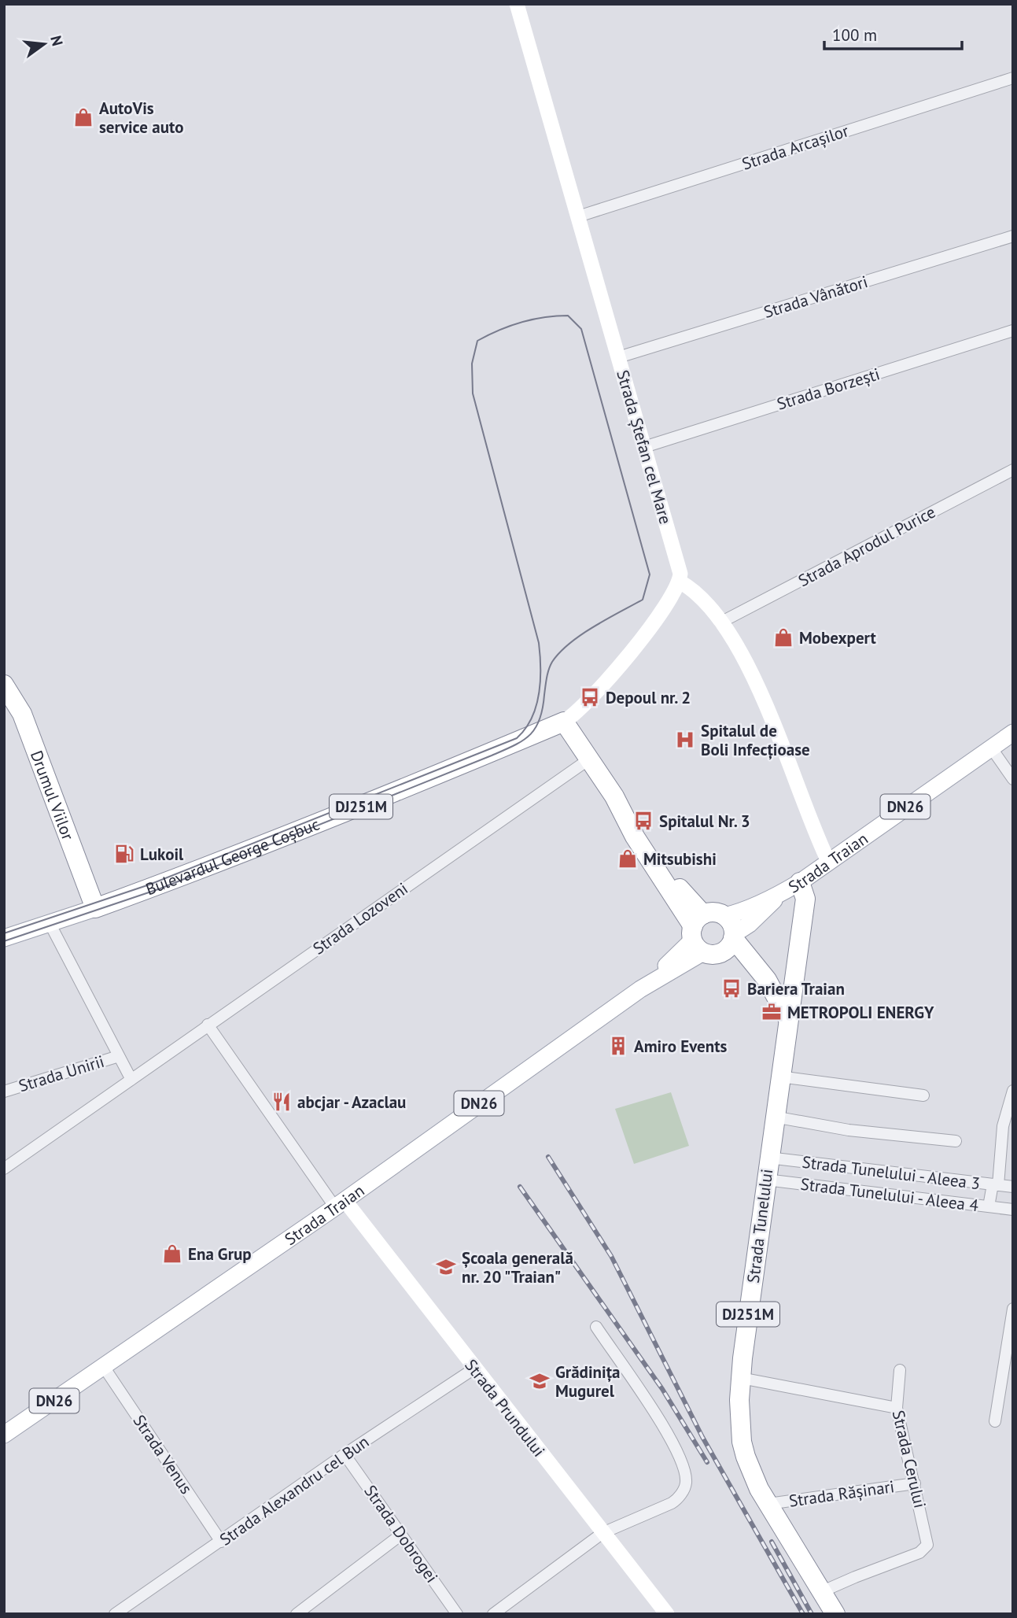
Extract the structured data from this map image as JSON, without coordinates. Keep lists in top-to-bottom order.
{
  "streets": {
    "highway": [
      "Drumul Viilor",
      "DJ251M",
      "DN26",
      "Bulevardul George Coșbuc",
      "Strada Tunelului"
    ],
    "main road": ["Strada Traian"],
    "street": [
      "Strada Arcașilor",
      "Strada Vânători",
      "Strada Borzești",
      "Strada Ștefan cel Mare",
      "Strada Aprodul Purice",
      "Strada Lozoveni",
      "Strada Unirii",
      "Strada Tunelului - Aleea 3",
      "Strada Tunelului - Aleea 4",
      "Strada Prundului",
      "Strada Venus",
      "Strada Cerului",
      "Strada Alexandru cel Bun",
      "Strada Rășinari",
      "Strada Dobrogei"
    ]
  },
  "crossings": [
    ["Strada Arcașilor", "Strada Ștefan cel Mare"],
    ["Strada Vânători", "Strada Ștefan cel Mare"],
    ["Strada Borzești", "Strada Ștefan cel Mare"],
    ["Strada Ștefan cel Mare", "Bulevardul George Coșbuc"],
    ["Drumul Viilor", "Bulevardul George Coșbuc"],
    ["DJ251M", "Strada Traian"],
    ["DJ251M", "Strada Tunelului"],
    ["DN26", "Strada Traian"],
    ["Strada Traian", "Strada Prundului"],
    ["Strada Traian", "Strada Venus"],
    ["Strada Lozoveni", "Strada Prundului"],
    ["Strada Tunelului - Aleea 3", "Strada Tunelului"],
    ["Strada Tunelului - Aleea 4", "Strada Tunelului"],
    ["Strada Tunelului", "Strada Cerului"],
    ["Strada Tunelului", "Strada Rășinari"],
    ["Strada Prundului", "Strada Alexandru cel Bun"],
    ["Strada Venus", "Strada Alexandru cel Bun"],
    ["Strada Cerului", "Strada Rășinari"],
    ["Strada Alexandru cel Bun", "Strada Dobrogei"]
  ],
  "places": {
    "shop": [
      "AutoVis service auto",
      "Mobexpert",
      "Mitsubishi",
      "Ena Grup"
    ],
    "bus stop": ["Depoul nr. 2", "Spitalul Nr. 3", "Bariera Traian"],
    "hospital": ["Spitalul de Boli Infecțioase"],
    "fuel station": ["Lukoil"],
    "office": ["METROPOLI ENERGY"],
    "building": ["Amiro Events"],
    "restaurant": ["abcjar - Azaclau"],
    "school or university": ["Școala generală nr. 20 \"Traian\"", "Grădinița Mugurel"]
  },
  "scale_bar": "100 m",
  "north": "right"
}
